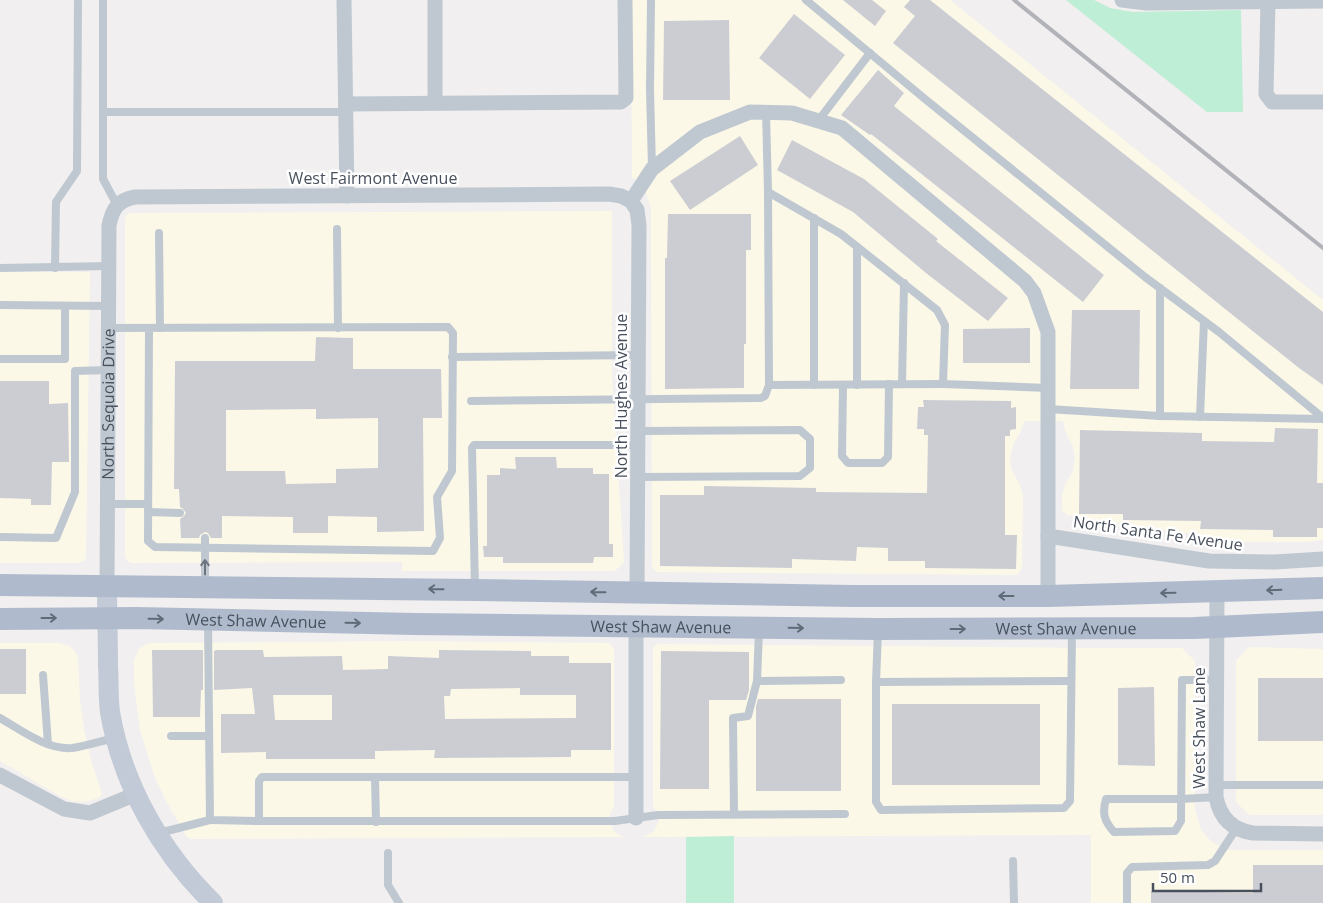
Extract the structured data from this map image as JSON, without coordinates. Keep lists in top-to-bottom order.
{
  "streets": {
    "main road": ["West Shaw Avenue"],
    "street": [
      "West Fairmont Avenue",
      "North Hughes Avenue",
      "North Sequoia Drive",
      "North Santa Fe Avenue",
      "West Shaw Lane"
    ]
  },
  "crossings": [
    ["West Fairmont Avenue", "North Hughes Avenue"],
    ["West Fairmont Avenue", "North Sequoia Drive"],
    ["North Hughes Avenue", "West Shaw Avenue"],
    ["North Sequoia Drive", "West Shaw Avenue"],
    ["West Shaw Avenue", "West Shaw Lane"]
  ],
  "scale_bar": "50 m"
}
